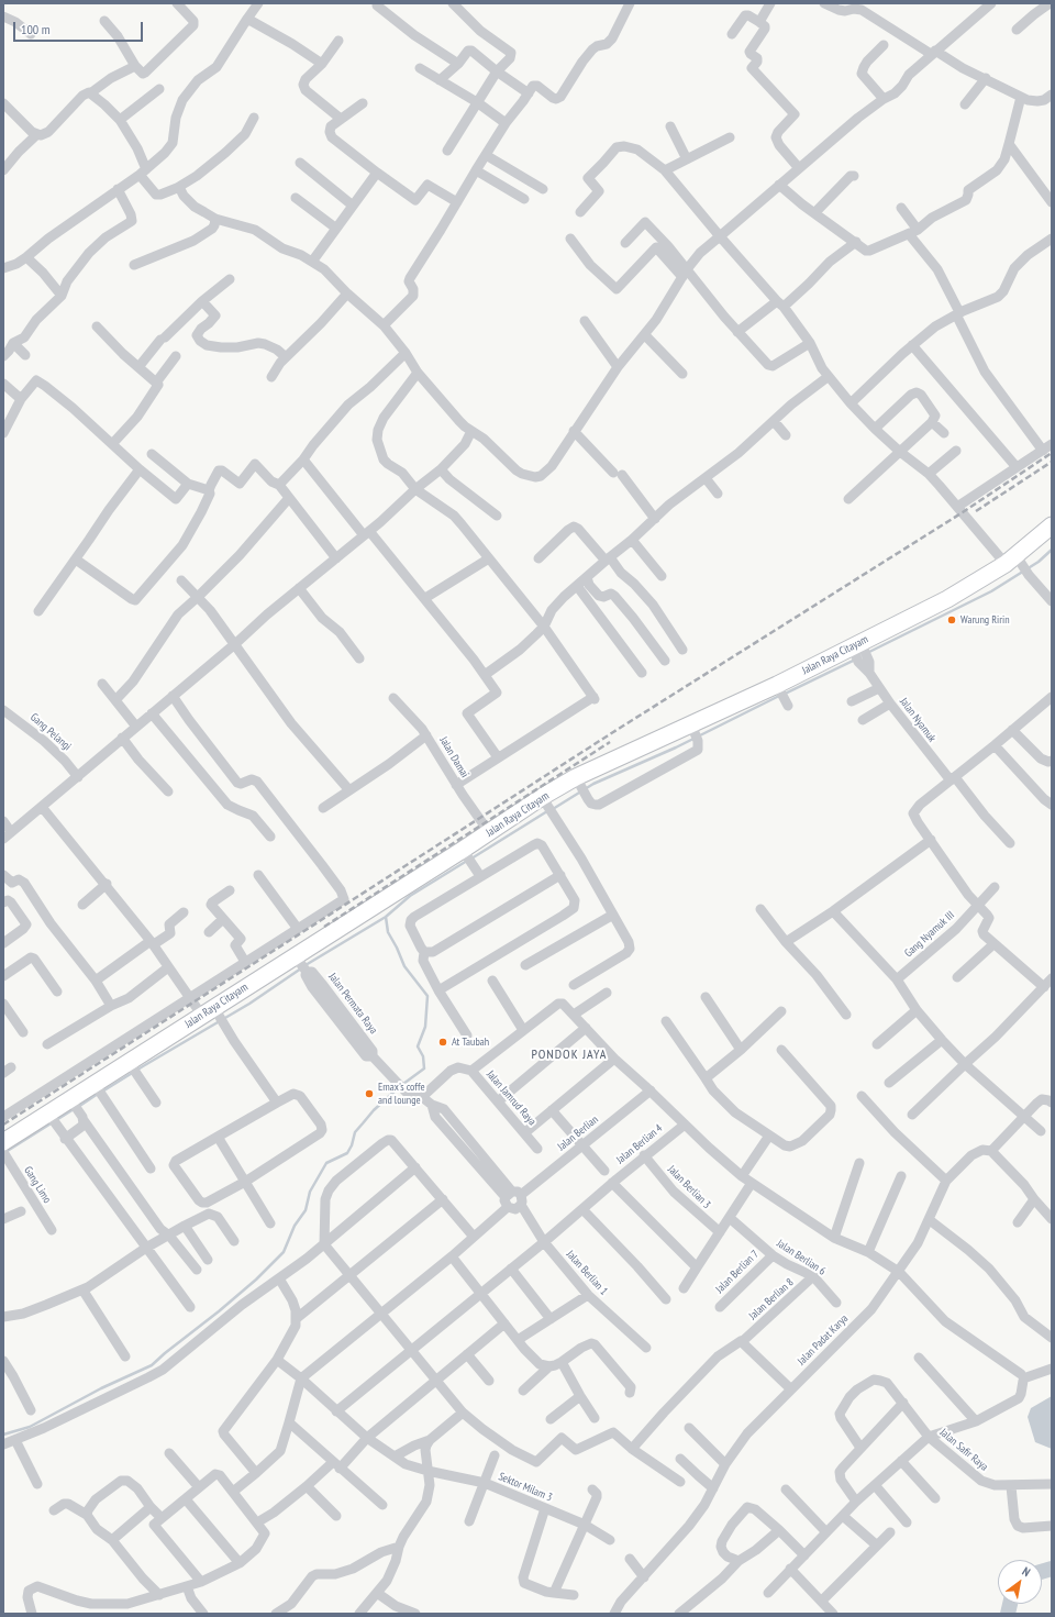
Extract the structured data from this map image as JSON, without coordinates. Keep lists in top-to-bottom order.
{
  "streets": {
    "main road": ["Jalan Raya Citayam"],
    "street": [
      "Jalan Nyamuk",
      "Gang Pelangi",
      "Jalan Damai",
      "Gang Nyamuk III",
      "Jalan Permata Raya",
      "Jalan Jamrud Raya",
      "Jalan Berlian",
      "Jalan Berlian 4",
      "Gang Limo",
      "Jalan Berlian 3",
      "Jalan Berlian 6",
      "Jalan Berlian 7",
      "Jalan Berlian 1",
      "Jalan Berlian 8",
      "Jalan Padat Karya",
      "Jalan Safir Raya",
      "Sektor Milam 3"
    ]
  },
  "crossings": [
    ["Jalan Raya Citayam", "Jalan Nyamuk"],
    ["Jalan Raya Citayam", "Jalan Damai"],
    ["Jalan Raya Citayam", "Jalan Permata Raya"],
    ["Jalan Permata Raya", "Jalan Jamrud Raya"],
    ["Jalan Permata Raya", "Jalan Berlian 1"],
    ["Jalan Berlian", "Jalan Berlian 1"],
    ["Jalan Berlian", "Sektor Milam 3"],
    ["Jalan Berlian 4", "Jalan Berlian 3"],
    ["Jalan Berlian 4", "Jalan Berlian 1"],
    ["Jalan Berlian 4", "Sektor Milam 3"],
    ["Jalan Berlian 6", "Jalan Berlian 7"],
    ["Jalan Berlian 6", "Jalan Berlian 8"]
  ],
  "districts": ["PONDOK JAYA"],
  "places": ["Warung Ririn", "At Taubah", "Emax's coffe and lounge"],
  "scale_bar": "100 m",
  "north": "top right"
}
